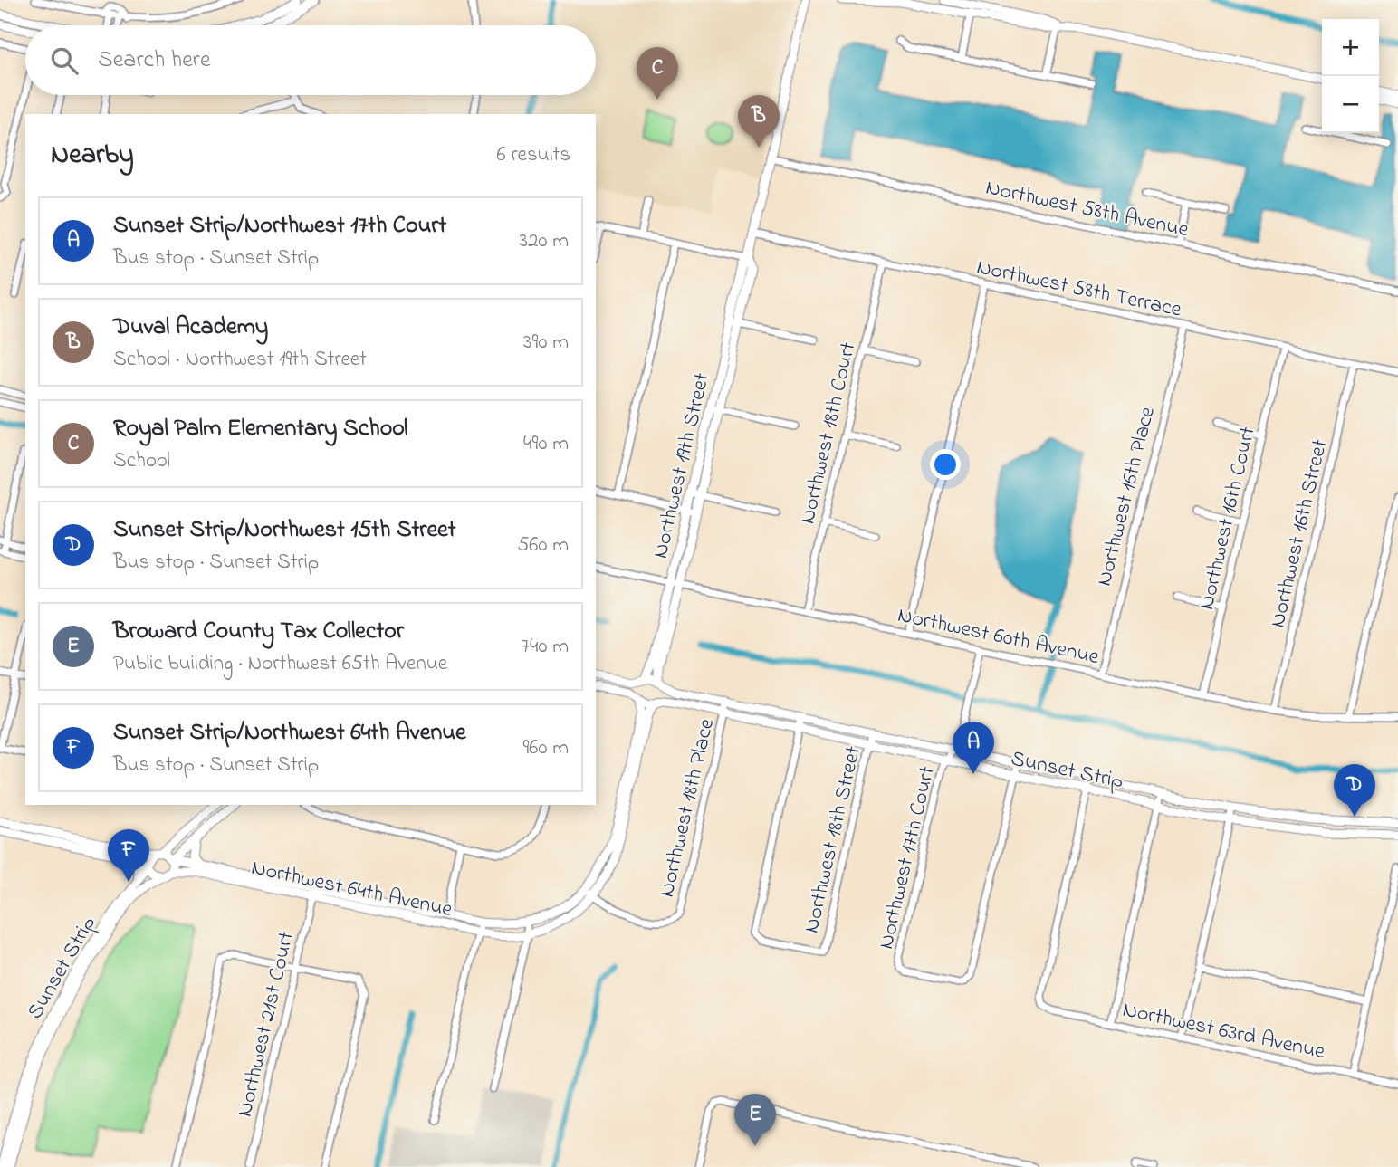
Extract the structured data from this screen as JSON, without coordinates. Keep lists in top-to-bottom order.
{
  "streets": {
    "street": [
      "Northwest 58th Avenue",
      "Northwest 58th Terrace",
      "Northwest 18th Court",
      "Northwest 19th Street",
      "Northwest 16th Place",
      "Northwest 16th Court",
      "Northwest 16th Street",
      "Northwest 60th Avenue",
      "Sunset Strip",
      "Northwest 18th Place",
      "Northwest 18th Street",
      "Northwest 17th Court",
      "Northwest 64th Avenue",
      "Northwest 21st Court",
      "Northwest 63rd Avenue"
    ]
  },
  "crossings": [
    ["Northwest 58th Avenue", "Northwest 19th Street"],
    ["Northwest 58th Terrace", "Northwest 18th Court"],
    ["Northwest 58th Terrace", "Northwest 19th Street"],
    ["Northwest 58th Terrace", "Northwest 16th Place"],
    ["Northwest 58th Terrace", "Northwest 16th Court"],
    ["Northwest 58th Terrace", "Northwest 16th Street"],
    ["Northwest 18th Court", "Northwest 60th Avenue"],
    ["Northwest 19th Street", "Northwest 60th Avenue"],
    ["Northwest 19th Street", "Sunset Strip"],
    ["Northwest 16th Place", "Northwest 60th Avenue"],
    ["Northwest 16th Court", "Northwest 60th Avenue"],
    ["Northwest 16th Street", "Northwest 60th Avenue"],
    ["Northwest 60th Avenue", "Northwest 17th Court"],
    ["Sunset Strip", "Northwest 18th Place"],
    ["Sunset Strip", "Northwest 18th Street"],
    ["Sunset Strip", "Northwest 17th Court"],
    ["Sunset Strip", "Northwest 64th Avenue"],
    ["Sunset Strip", "Northwest 63rd Avenue"],
    ["Northwest 64th Avenue", "Northwest 21st Court"]
  ],
  "page": {
    "map_buttons": ["+", "−"],
    "search": "Search here",
    "pins": [
      "C",
      "B",
      "A",
      "D",
      "F",
      "E"
    ],
    "heading": ["Nearby", "6 results"],
    "list": [
      {
        "mark": "A",
        "name": "Sunset Strip/Northwest 17th Court",
        "note": "Bus stop · Sunset Strip",
        "value": "320 m"
      },
      {
        "mark": "B",
        "name": "Duval Academy",
        "note": "School · Northwest 19th Street",
        "value": "390 m"
      },
      {
        "mark": "C",
        "name": "Royal Palm Elementary School",
        "note": "School",
        "value": "490 m"
      },
      {
        "mark": "D",
        "name": "Sunset Strip/Northwest 15th Street",
        "note": "Bus stop · Sunset Strip",
        "value": "560 m"
      },
      {
        "mark": "E",
        "name": "Broward County Tax Collector",
        "note": "Public building · Northwest 65th Avenue",
        "value": "740 m"
      },
      {
        "mark": "F",
        "name": "Sunset Strip/Northwest 64th Avenue",
        "note": "Bus stop · Sunset Strip",
        "value": "960 m"
      }
    ]
  }
}
